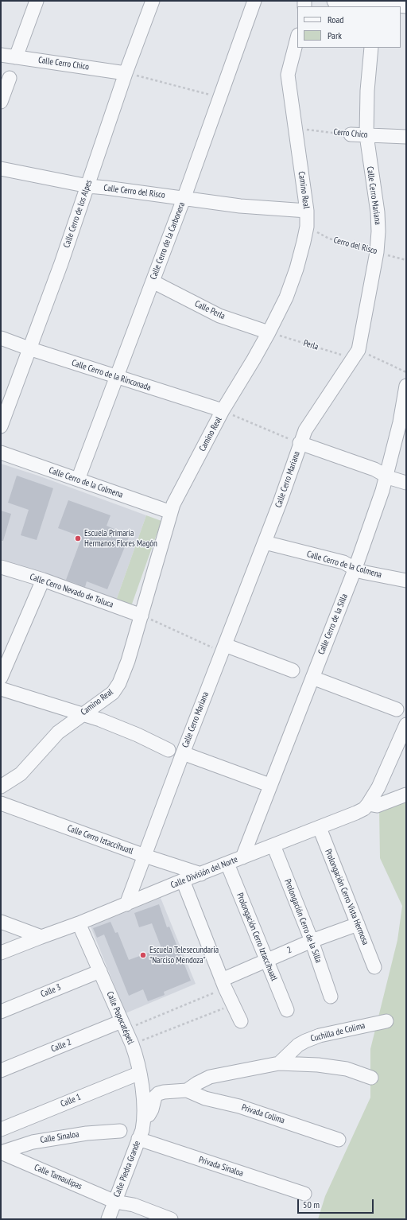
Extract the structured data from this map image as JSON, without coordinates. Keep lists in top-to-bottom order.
{
  "streets": {
    "street": [
      "Calle Cerro Chico",
      "Cerro Chico",
      "Camino Real",
      "Calle Cerro del Risco",
      "Calle Cerro Mariana",
      "Calle Cerro de los Alpes",
      "Calle Cerro de la Carbonera",
      "Calle Perla",
      "Calle Cerro de la Rinconada",
      "Calle Cerro de la Colmena",
      "Calle Cerro Nevado de Toluca",
      "Calle Cerro de la Silla",
      "Calle Cerro Iztaccíhuatl",
      "Calle División del Norte",
      "Prolongación Cerro Vista Hermosa",
      "Prolongación Cerro de la Silla",
      "Prolongación Cerro Iztaccíhuatl",
      "2",
      "Calle 3",
      "Calle Popocatépetl",
      "Cuchilla de Colima",
      "Calle 2",
      "Calle 1",
      "Privada Colima",
      "Calle Sinaloa",
      "Privada Sinaloa",
      "Calle Piedra Grande",
      "Calle Tamaulipas"
    ],
    "path": ["Cerro del Risco", "Perla"]
  },
  "crossings": [
    ["Calle Cerro Chico", "Calle Cerro de los Alpes"],
    ["Cerro Chico", "Camino Real"],
    ["Cerro Chico", "Calle Cerro Mariana"],
    ["Camino Real", "Calle Cerro del Risco"],
    ["Camino Real", "Cerro del Risco"],
    ["Camino Real", "Calle Perla"],
    ["Camino Real", "Perla"],
    ["Camino Real", "Calle Cerro de la Rinconada"],
    ["Camino Real", "Calle Cerro de la Colmena"],
    ["Camino Real", "Calle Cerro Nevado de Toluca"],
    ["Calle Cerro del Risco", "Calle Cerro de los Alpes"],
    ["Calle Cerro del Risco", "Calle Cerro de la Carbonera"],
    ["Calle Cerro Mariana", "Cerro del Risco"],
    ["Calle Cerro Mariana", "Perla"],
    ["Calle Cerro Mariana", "Calle Cerro de la Colmena"],
    ["Calle Cerro Mariana", "Calle Cerro Iztaccíhuatl"],
    ["Calle Cerro Mariana", "Calle División del Norte"],
    ["Calle Cerro de los Alpes", "Calle Cerro de la Rinconada"],
    ["Calle Cerro de la Carbonera", "Calle Perla"],
    ["Calle Cerro de la Carbonera", "Calle Cerro de la Rinconada"],
    ["Calle Cerro de la Carbonera", "Calle Cerro de la Colmena"],
    ["Calle Perla", "Perla"],
    ["Calle Cerro de la Colmena", "Calle Cerro de la Silla"],
    ["Calle Cerro de la Silla", "Calle División del Norte"],
    ["Calle Cerro Iztaccíhuatl", "Calle División del Norte"],
    ["Calle División del Norte", "Prolongación Cerro Vista Hermosa"],
    ["Calle División del Norte", "Prolongación Cerro de la Silla"],
    ["Calle División del Norte", "Prolongación Cerro Iztaccíhuatl"],
    ["Calle División del Norte", "Calle Popocatépetl"],
    ["Prolongación Cerro Vista Hermosa", "2"],
    ["Prolongación Cerro de la Silla", "2"],
    ["Prolongación Cerro Iztaccíhuatl", "2"],
    ["Calle 3", "Calle Popocatépetl"],
    ["Calle Popocatépetl", "Calle 2"],
    ["Calle Popocatépetl", "Calle 1"],
    ["Calle Popocatépetl", "Calle Piedra Grande"],
    ["Calle Sinaloa", "Calle Tamaulipas"],
    ["Privada Sinaloa", "Calle Piedra Grande"],
    ["Calle Piedra Grande", "Calle Tamaulipas"]
  ],
  "places": ["Escuela Primaria Hermanos Flores Magón", "Escuela Telesecundaria \"Narciso Mendoza\""],
  "legend": ["Road", "Park"],
  "scale_bar": "50 m"
}
